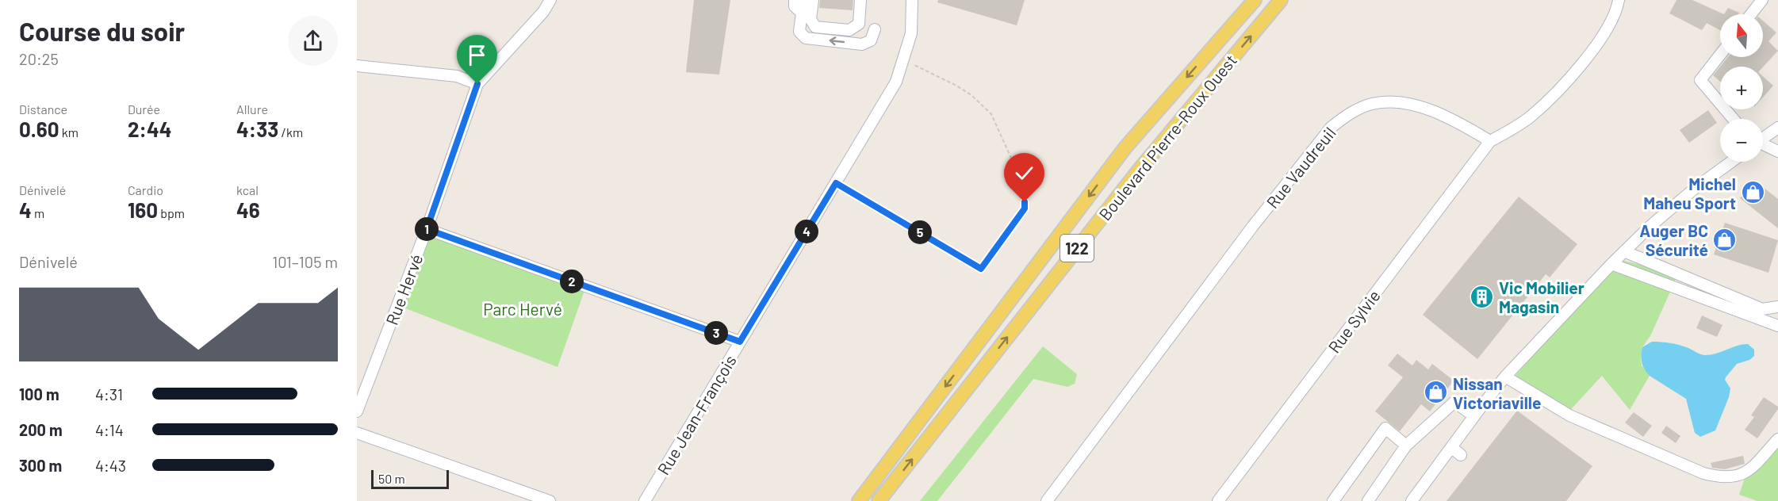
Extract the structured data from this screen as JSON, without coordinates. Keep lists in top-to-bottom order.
{
  "streets": {
    "main road": ["Boulevard Pierre-Roux Ouest", "122"],
    "street": [
      "Rue Vaudreuil",
      "Rue Hervé",
      "Rue Sylvie",
      "Rue Jean-François"
    ]
  },
  "crossings": [
    ["Rue Vaudreuil", "Rue Sylvie"]
  ],
  "parks": ["Parc Hervé"],
  "places": {
    "shop": ["Michel Maheu Sport", "Auger BC Sécurité", "Nissan Victoriaville"],
    "building": ["Vic Mobilier Magasin"]
  },
  "scale_bar": "50 m",
  "north": "top",
  "page": {
    "heading": ["Course du soir", "20:25"],
    "map_buttons": ["+", "−"],
    "stats": [
      ["Distance", "0.60 km"],
      ["Durée", "2:44"],
      ["Allure", "4:33 /km"],
      ["Dénivelé", "4 m"],
      ["Cardio", "160 bpm"],
      ["kcal", "46"]
    ],
    "pins": [
      "1",
      "4",
      "5",
      "2",
      "3"
    ],
    "chart": ["Dénivelé", "101–105 m"],
    "list": [
      {
        "name": "100 m",
        "note": "4:31"
      },
      {
        "name": "200 m",
        "note": "4:14"
      },
      {
        "name": "300 m",
        "note": "4:43"
      }
    ],
    "scale": "50 m"
  }
}
